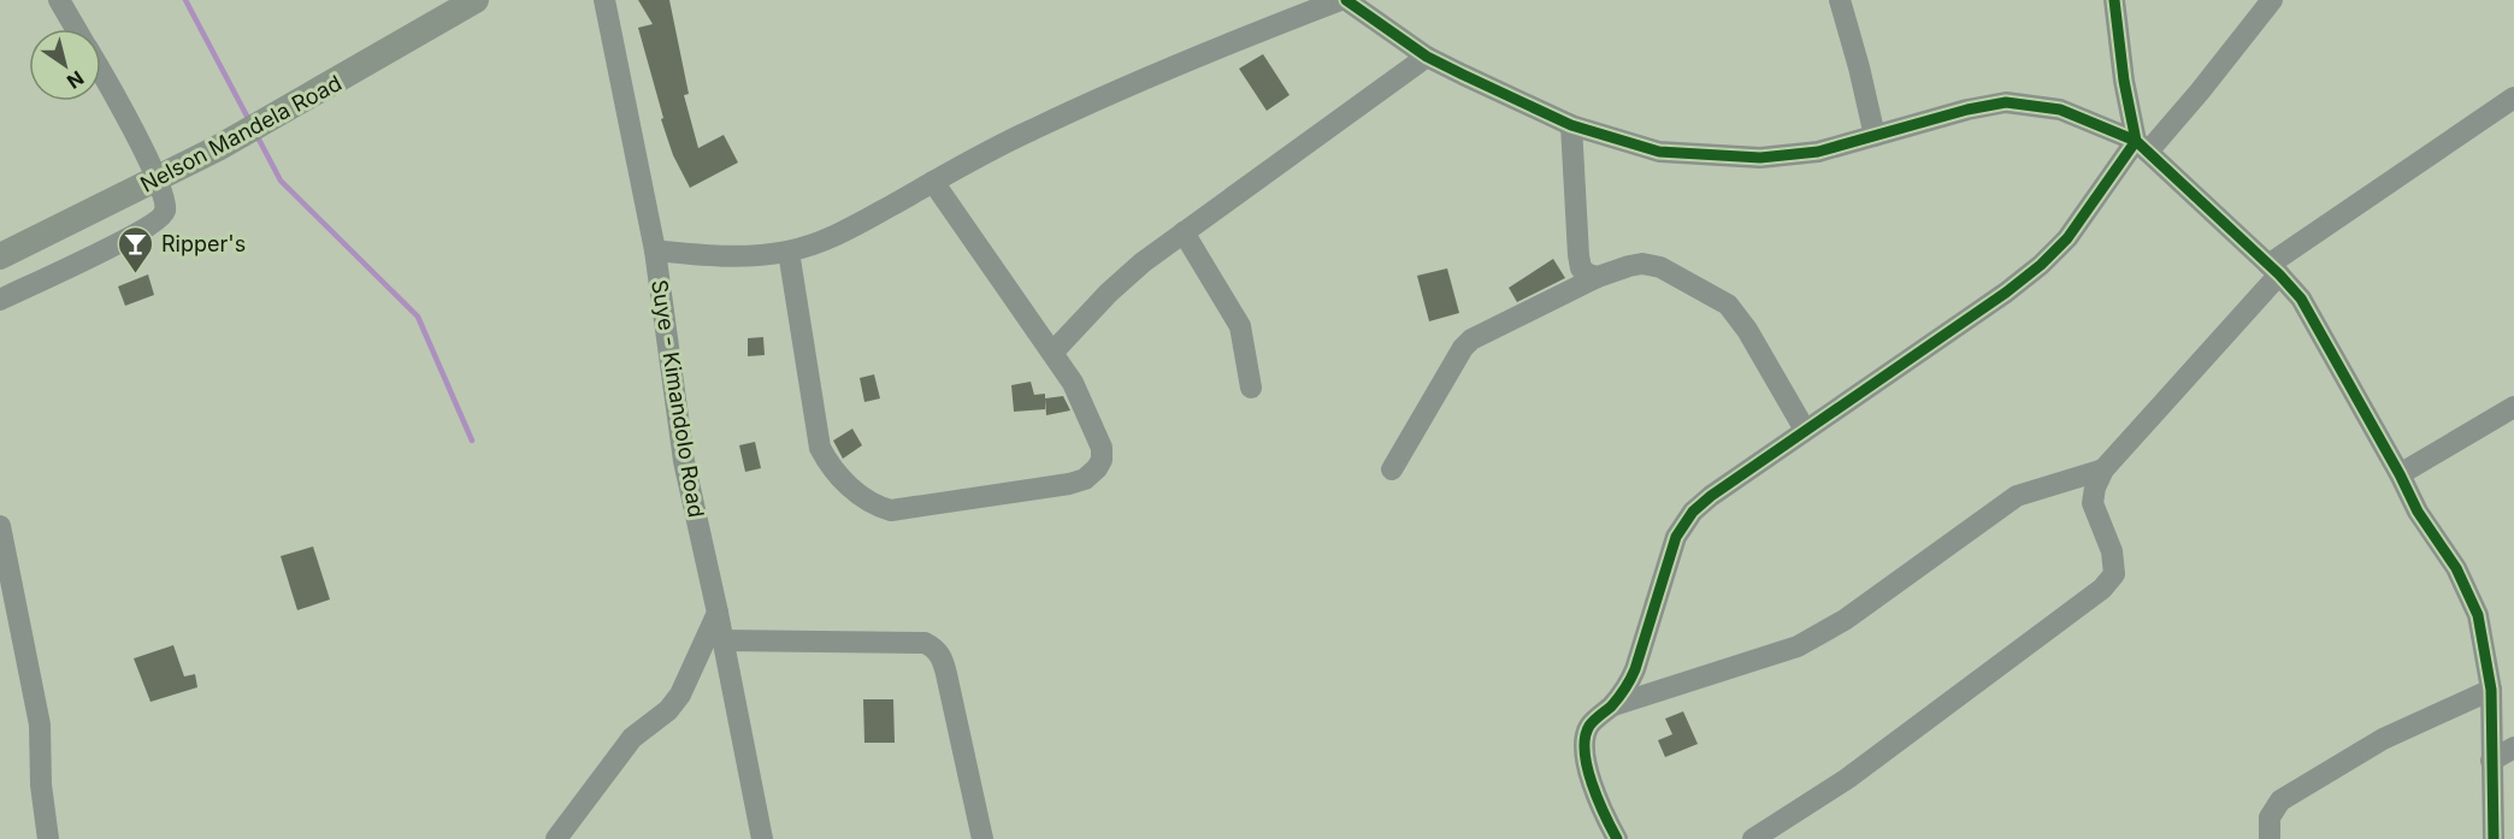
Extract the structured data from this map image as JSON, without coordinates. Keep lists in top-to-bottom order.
{
  "streets": {
    "main road": ["Nelson Mandela Road"],
    "street": ["Suye - Kimandolo Road"]
  },
  "places": {
    "bar": ["Ripper's"]
  },
  "north": "bottom right"
}
